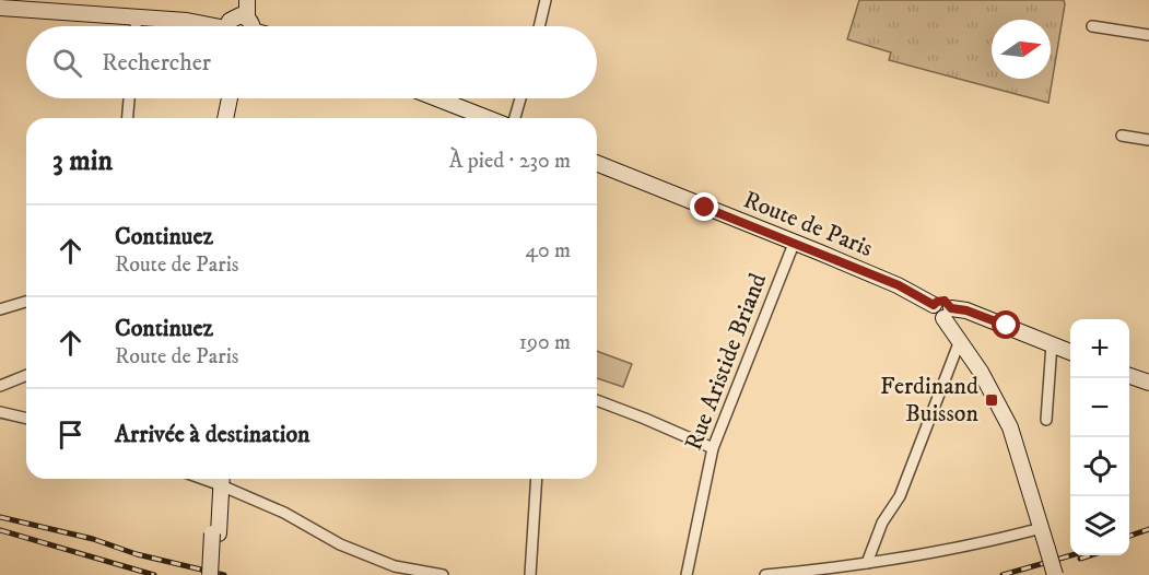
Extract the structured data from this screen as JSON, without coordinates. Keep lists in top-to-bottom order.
{
  "streets": {
    "main road": ["Route de Paris"],
    "street": ["Rue Aristide Briand"]
  },
  "crossings": [
    ["Route de Paris", "Rue Aristide Briand"]
  ],
  "places": {
    "transit": ["Ferdinand Buisson"]
  },
  "north": "right",
  "page": {
    "search": "Rechercher",
    "heading": ["3 min", "À pied · 230 m"],
    "list": [
      ["Continuez", "Route de Paris", "40 m"],
      ["Continuez", "Route de Paris", "190 m"],
      "Arrivée à destination"
    ],
    "map_buttons": ["+", "−"]
  }
}
